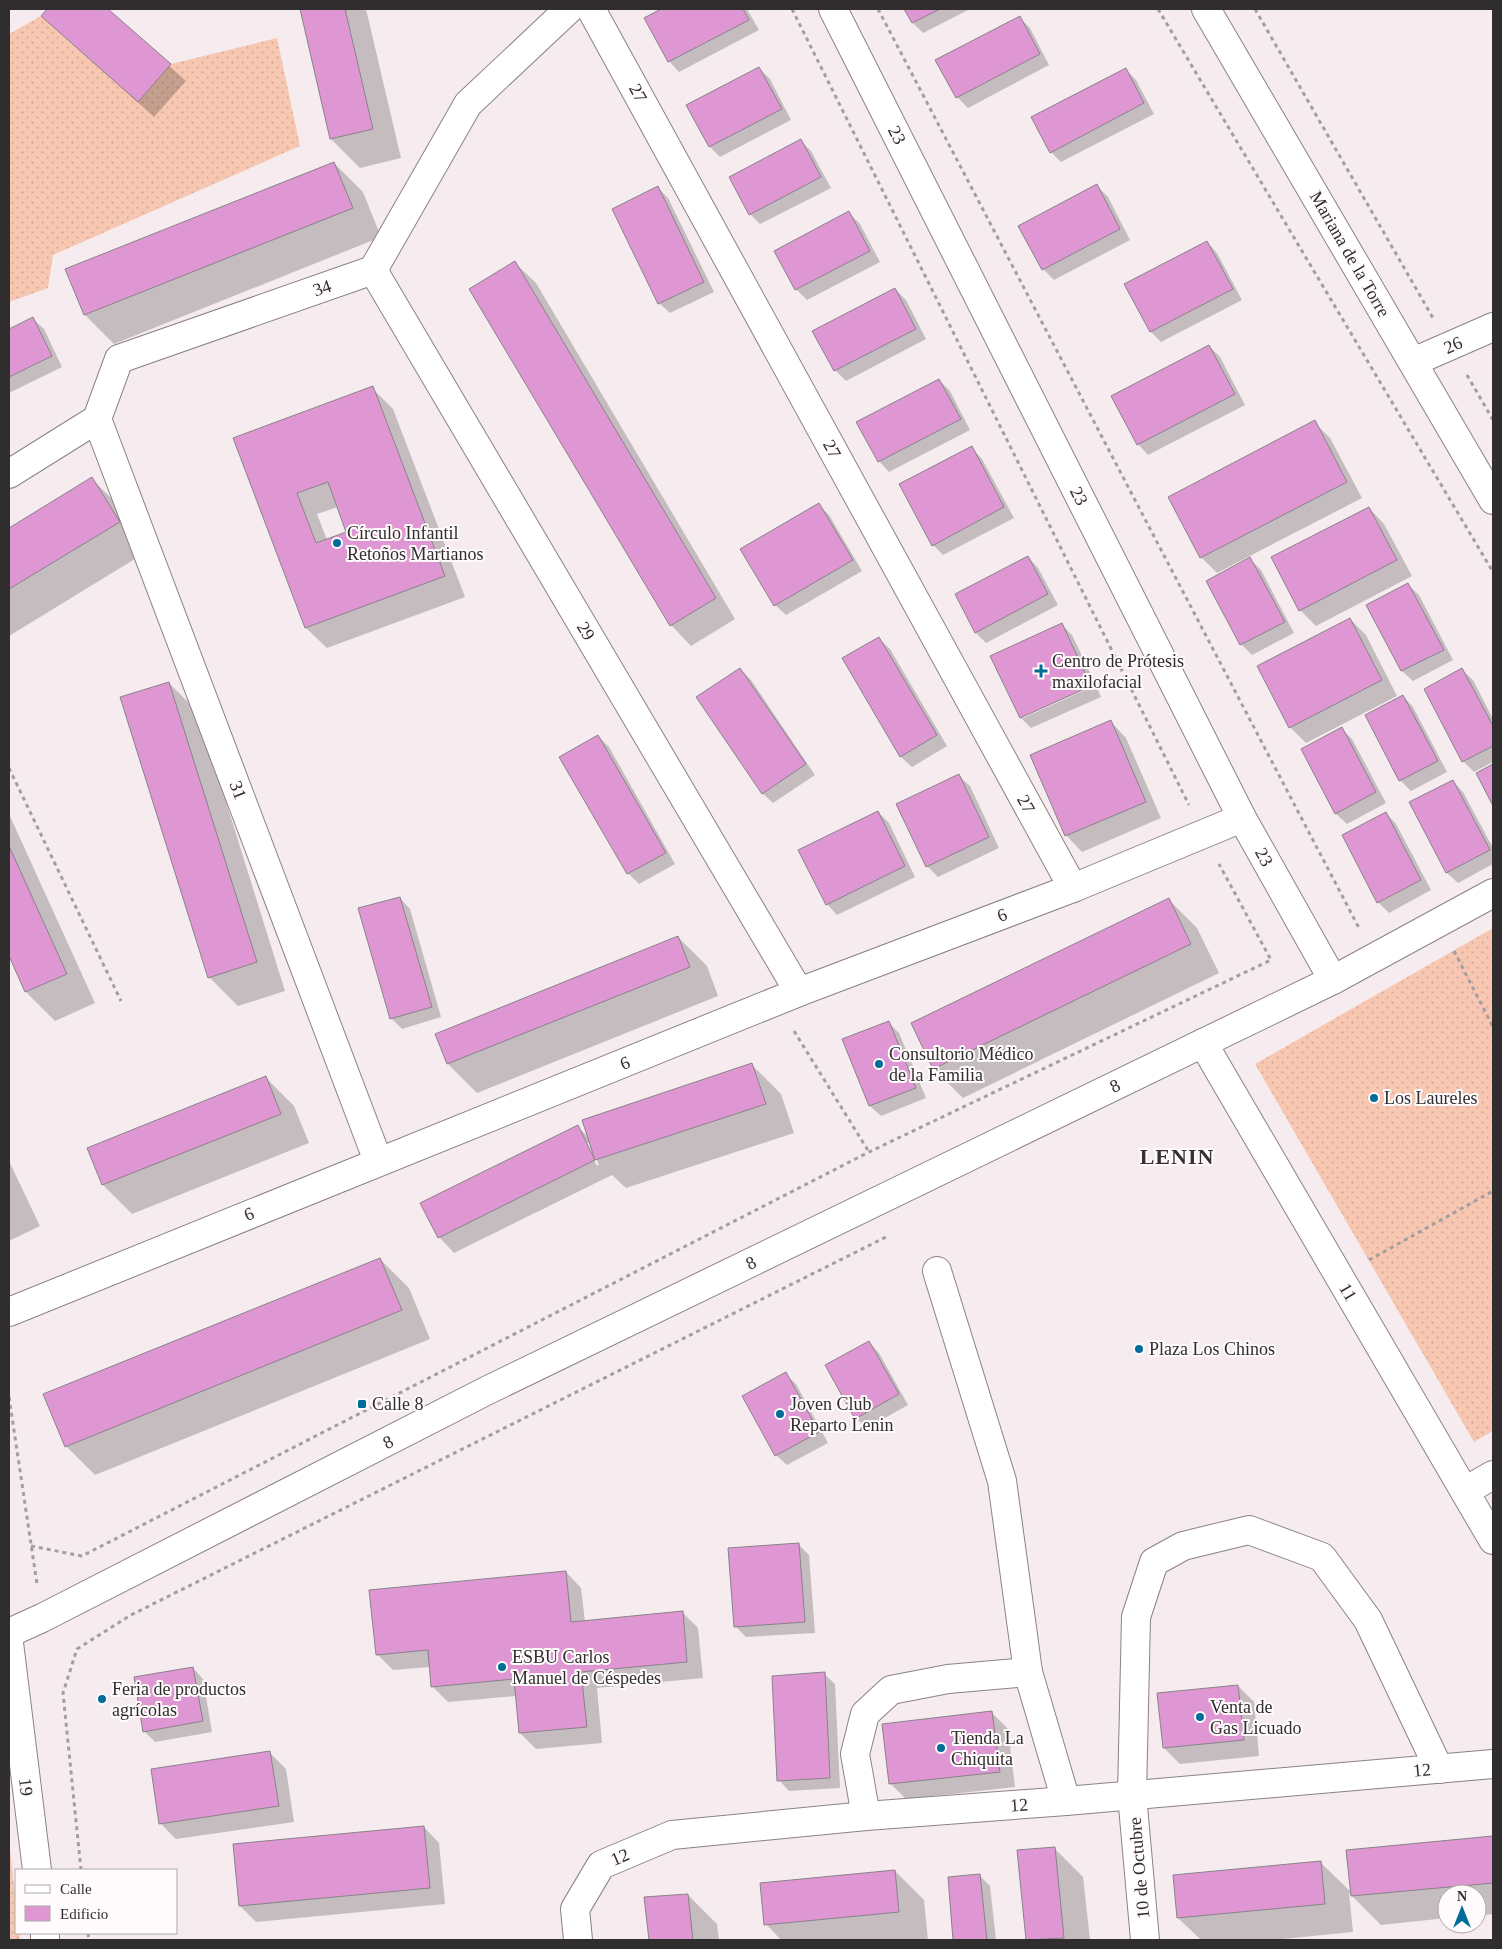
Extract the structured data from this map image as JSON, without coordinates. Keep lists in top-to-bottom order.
{
  "streets": {
    "street": [
      "27",
      "23",
      "Mariana de la Torre",
      "34",
      "26",
      "29",
      "31",
      "6",
      "8",
      "11",
      "12",
      "19",
      "10 de Octubre"
    ]
  },
  "crossings": [
    ["27", "6"],
    ["23", "6"],
    ["23", "8"],
    ["Mariana de la Torre", "26"],
    ["34", "29"],
    ["34", "31"],
    ["29", "6"],
    ["31", "6"],
    ["8", "11"],
    ["12", "10 de Octubre"]
  ],
  "districts": ["LENIN"],
  "places": {
    "other": [
      "Círculo Infantil Retoños Martianos",
      "Consultorio Médico de la Familia",
      "Los Laureles",
      "Plaza Los Chinos",
      "Joven Club Reparto Lenin",
      "ESBU Carlos Manuel de Céspedes",
      "Feria de productos agrícolas",
      "Venta de Gas Licuado",
      "Tienda La Chiquita"
    ],
    "health": ["Centro de Prótesis maxilofacial"],
    "transit": ["Calle 8"]
  },
  "legend": ["Calle", "Edificio"],
  "north": "top"
}
